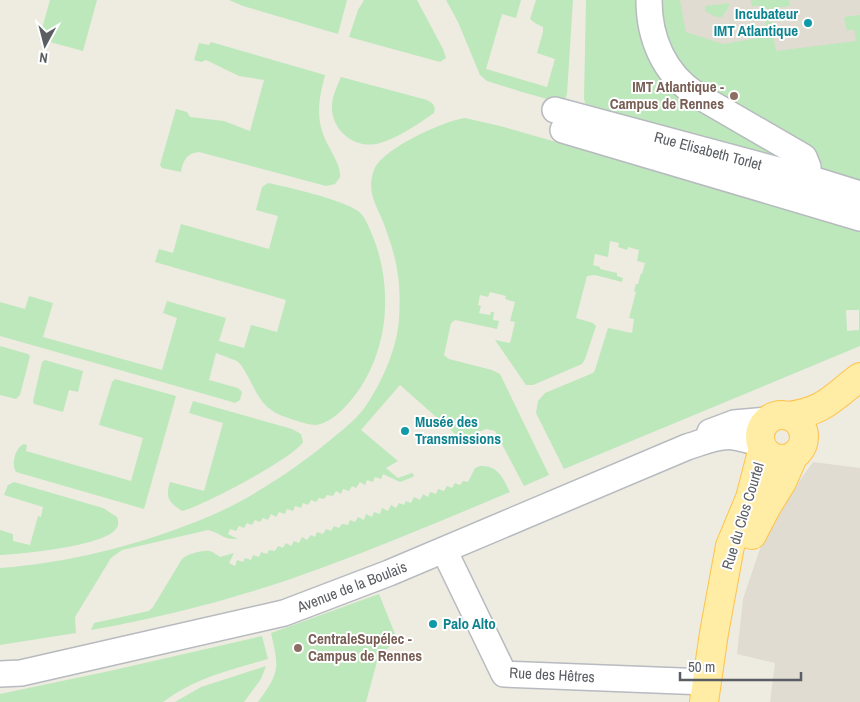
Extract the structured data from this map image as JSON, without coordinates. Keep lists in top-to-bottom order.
{
  "streets": {
    "main road": ["Rue du Clos Courtel"],
    "street": ["Rue Elisabeth Torlet", "Avenue de la Boulais", "Rue des Hêtres"]
  },
  "crossings": [
    ["Rue du Clos Courtel", "Avenue de la Boulais"],
    ["Rue du Clos Courtel", "Rue des Hêtres"],
    ["Avenue de la Boulais", "Rue des Hêtres"]
  ],
  "places": [
    "Incubateur IMT Atlantique",
    "IMT Atlantique - Campus de Rennes",
    "Musée des Transmissions",
    "Palo Alto",
    "CentraleSupélec - Campus de Rennes"
  ],
  "scale_bar": "50 m",
  "north": "bottom"
}
